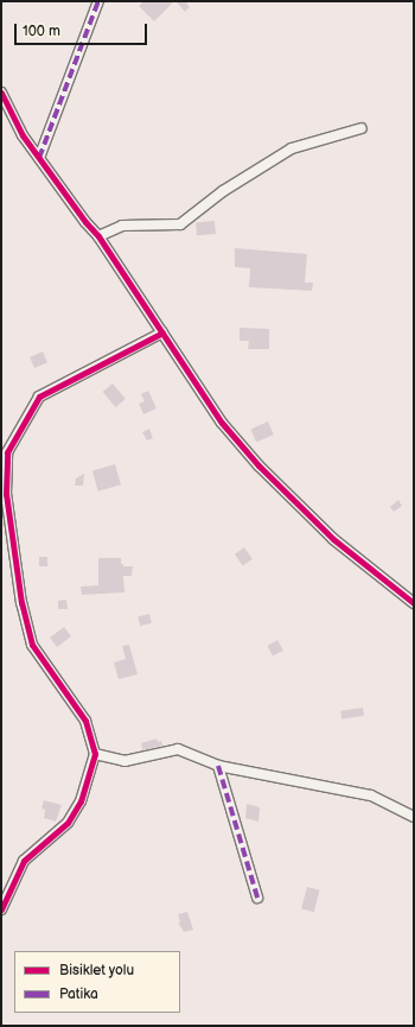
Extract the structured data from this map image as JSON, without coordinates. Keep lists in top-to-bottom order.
{
  "legend": ["Bisiklet yolu", "Patika"],
  "scale_bar": "100 m"
}
